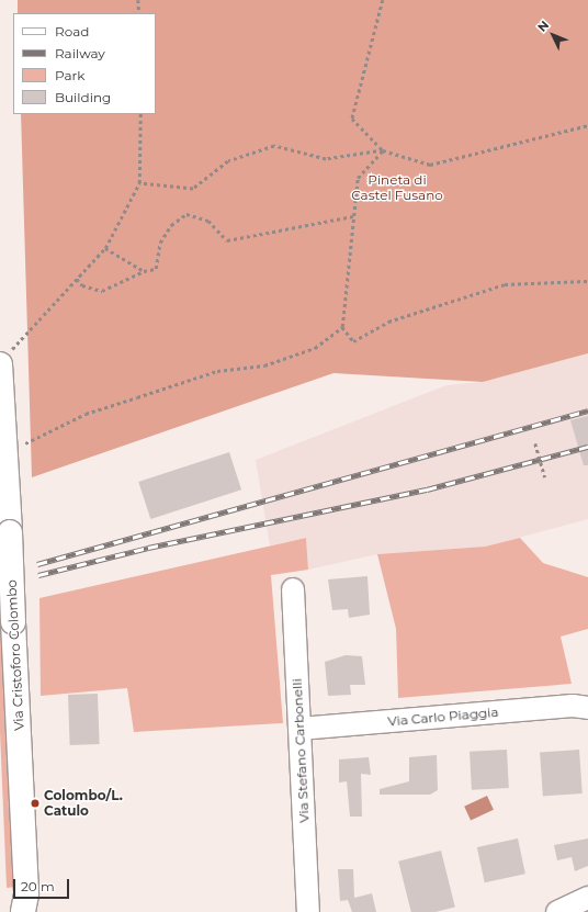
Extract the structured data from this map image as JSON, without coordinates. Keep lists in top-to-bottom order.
{
  "streets": {
    "street": ["Via Cristoforo Colombo", "Via Carlo Piaggia", "Via Stefano Carbonelli"]
  },
  "crossings": [
    ["Via Carlo Piaggia", "Via Stefano Carbonelli"]
  ],
  "parks": ["Pineta di Castel Fusano"],
  "places": ["Colombo/L. Catulo"],
  "legend": [
    "Road",
    "Railway",
    "Park",
    "Building"
  ],
  "scale_bar": "20 m",
  "north": "top left"
}
